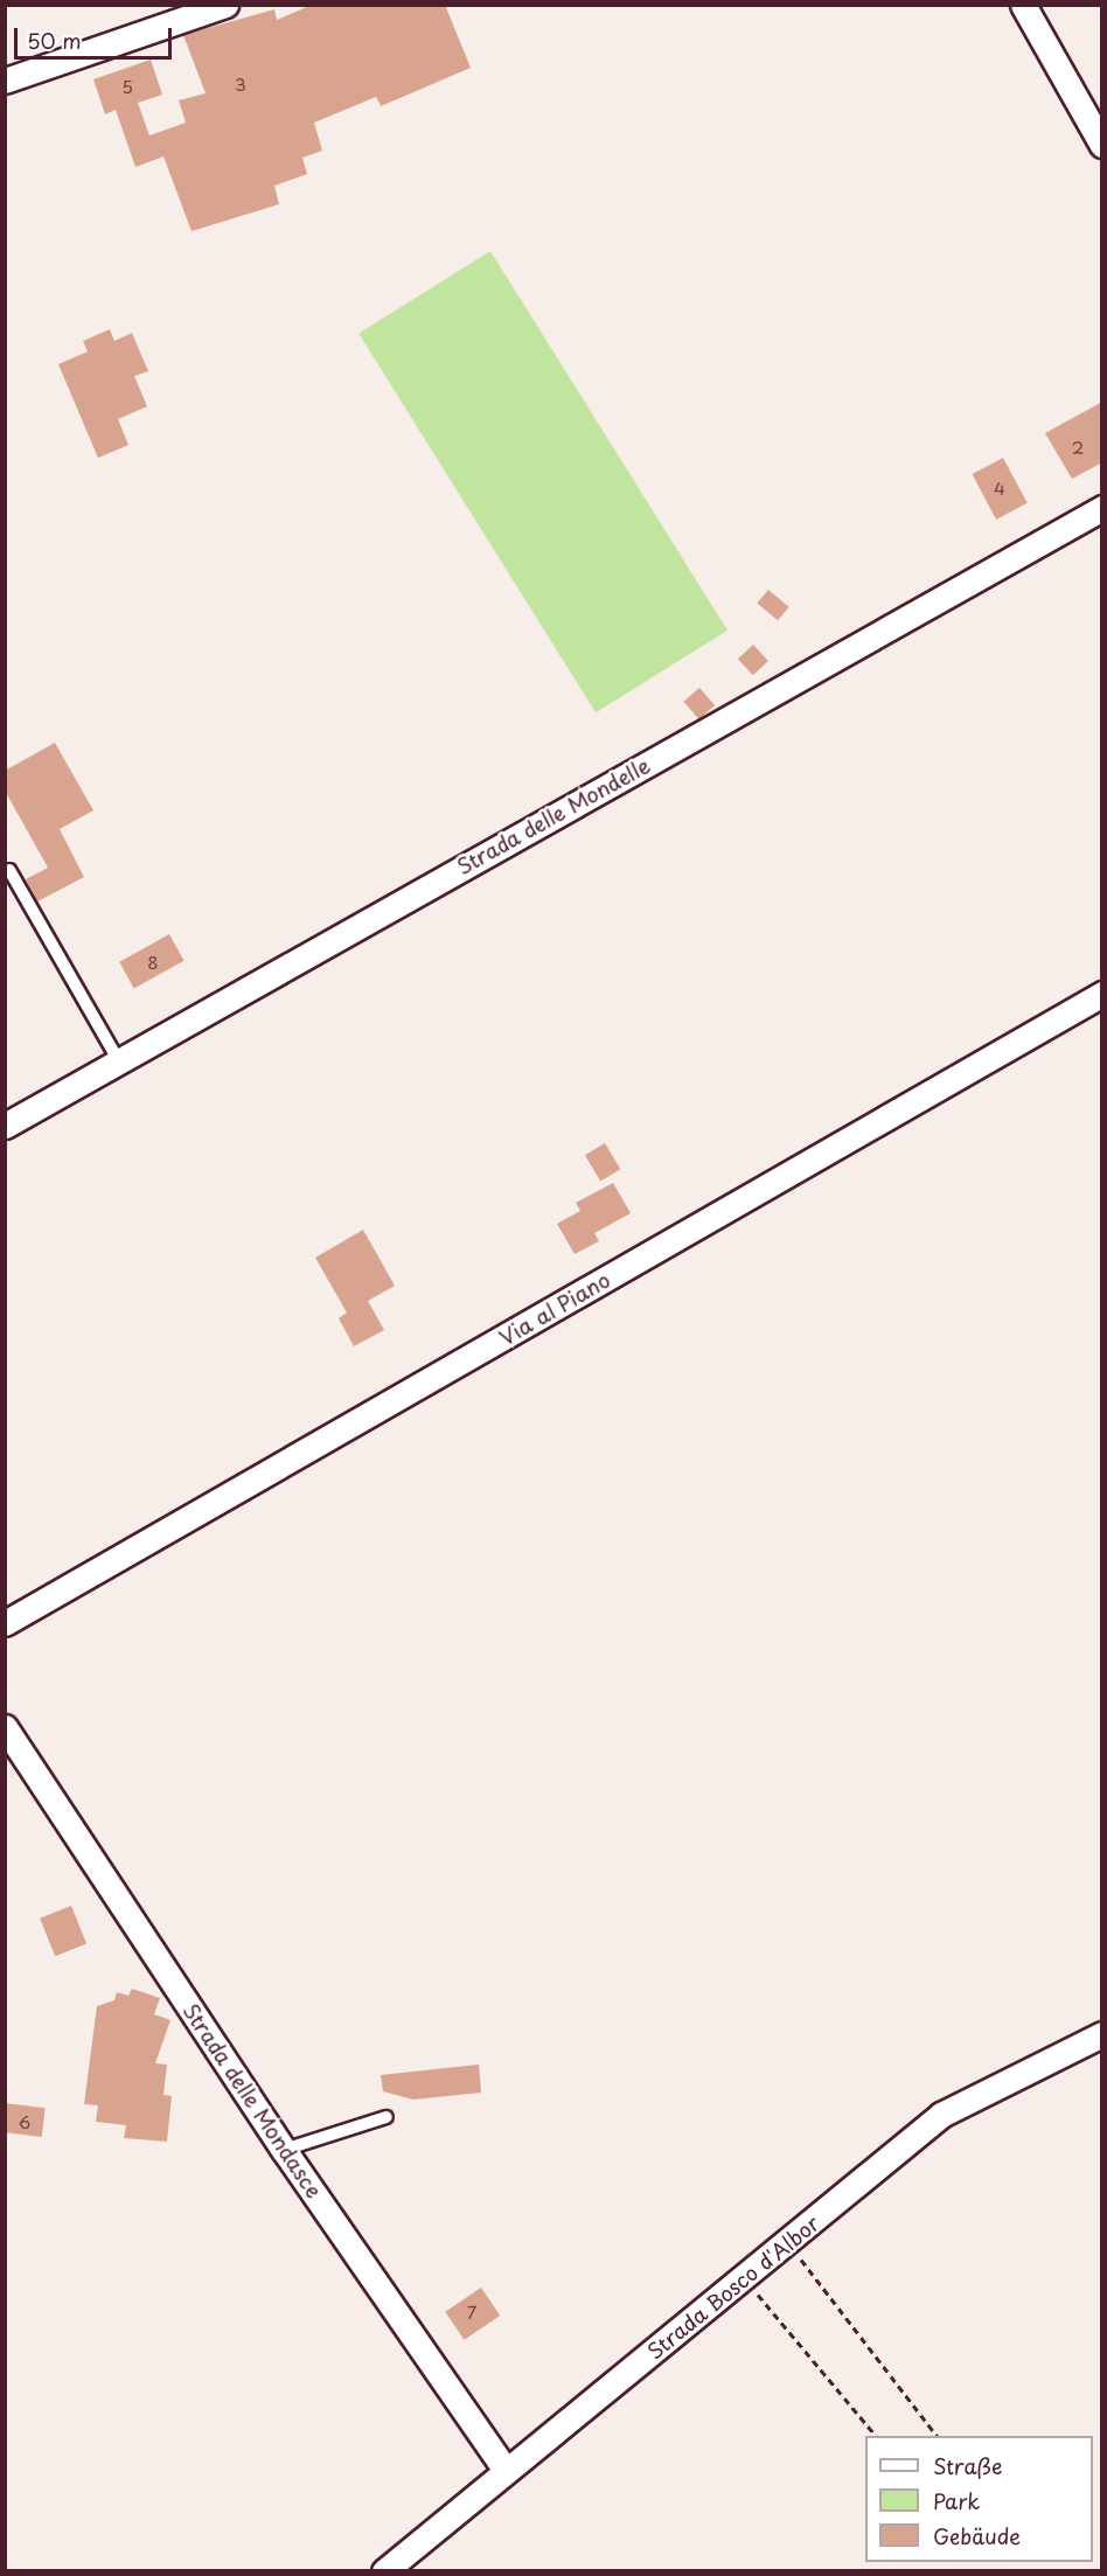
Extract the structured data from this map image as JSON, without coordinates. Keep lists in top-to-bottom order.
{
  "streets": {
    "street": [
      "Strada delle Mondelle",
      "Via al Piano",
      "Strada delle Mondasce",
      "Strada Bosco d'Albor"
    ]
  },
  "crossings": [
    ["Strada delle Mondasce", "Strada Bosco d'Albor"]
  ],
  "house_numbers": [
    "3",
    "5",
    "2",
    "4",
    "8",
    "6",
    "7"
  ],
  "legend": ["Straße", "Park", "Gebäude"],
  "scale_bar": "50 m"
}
